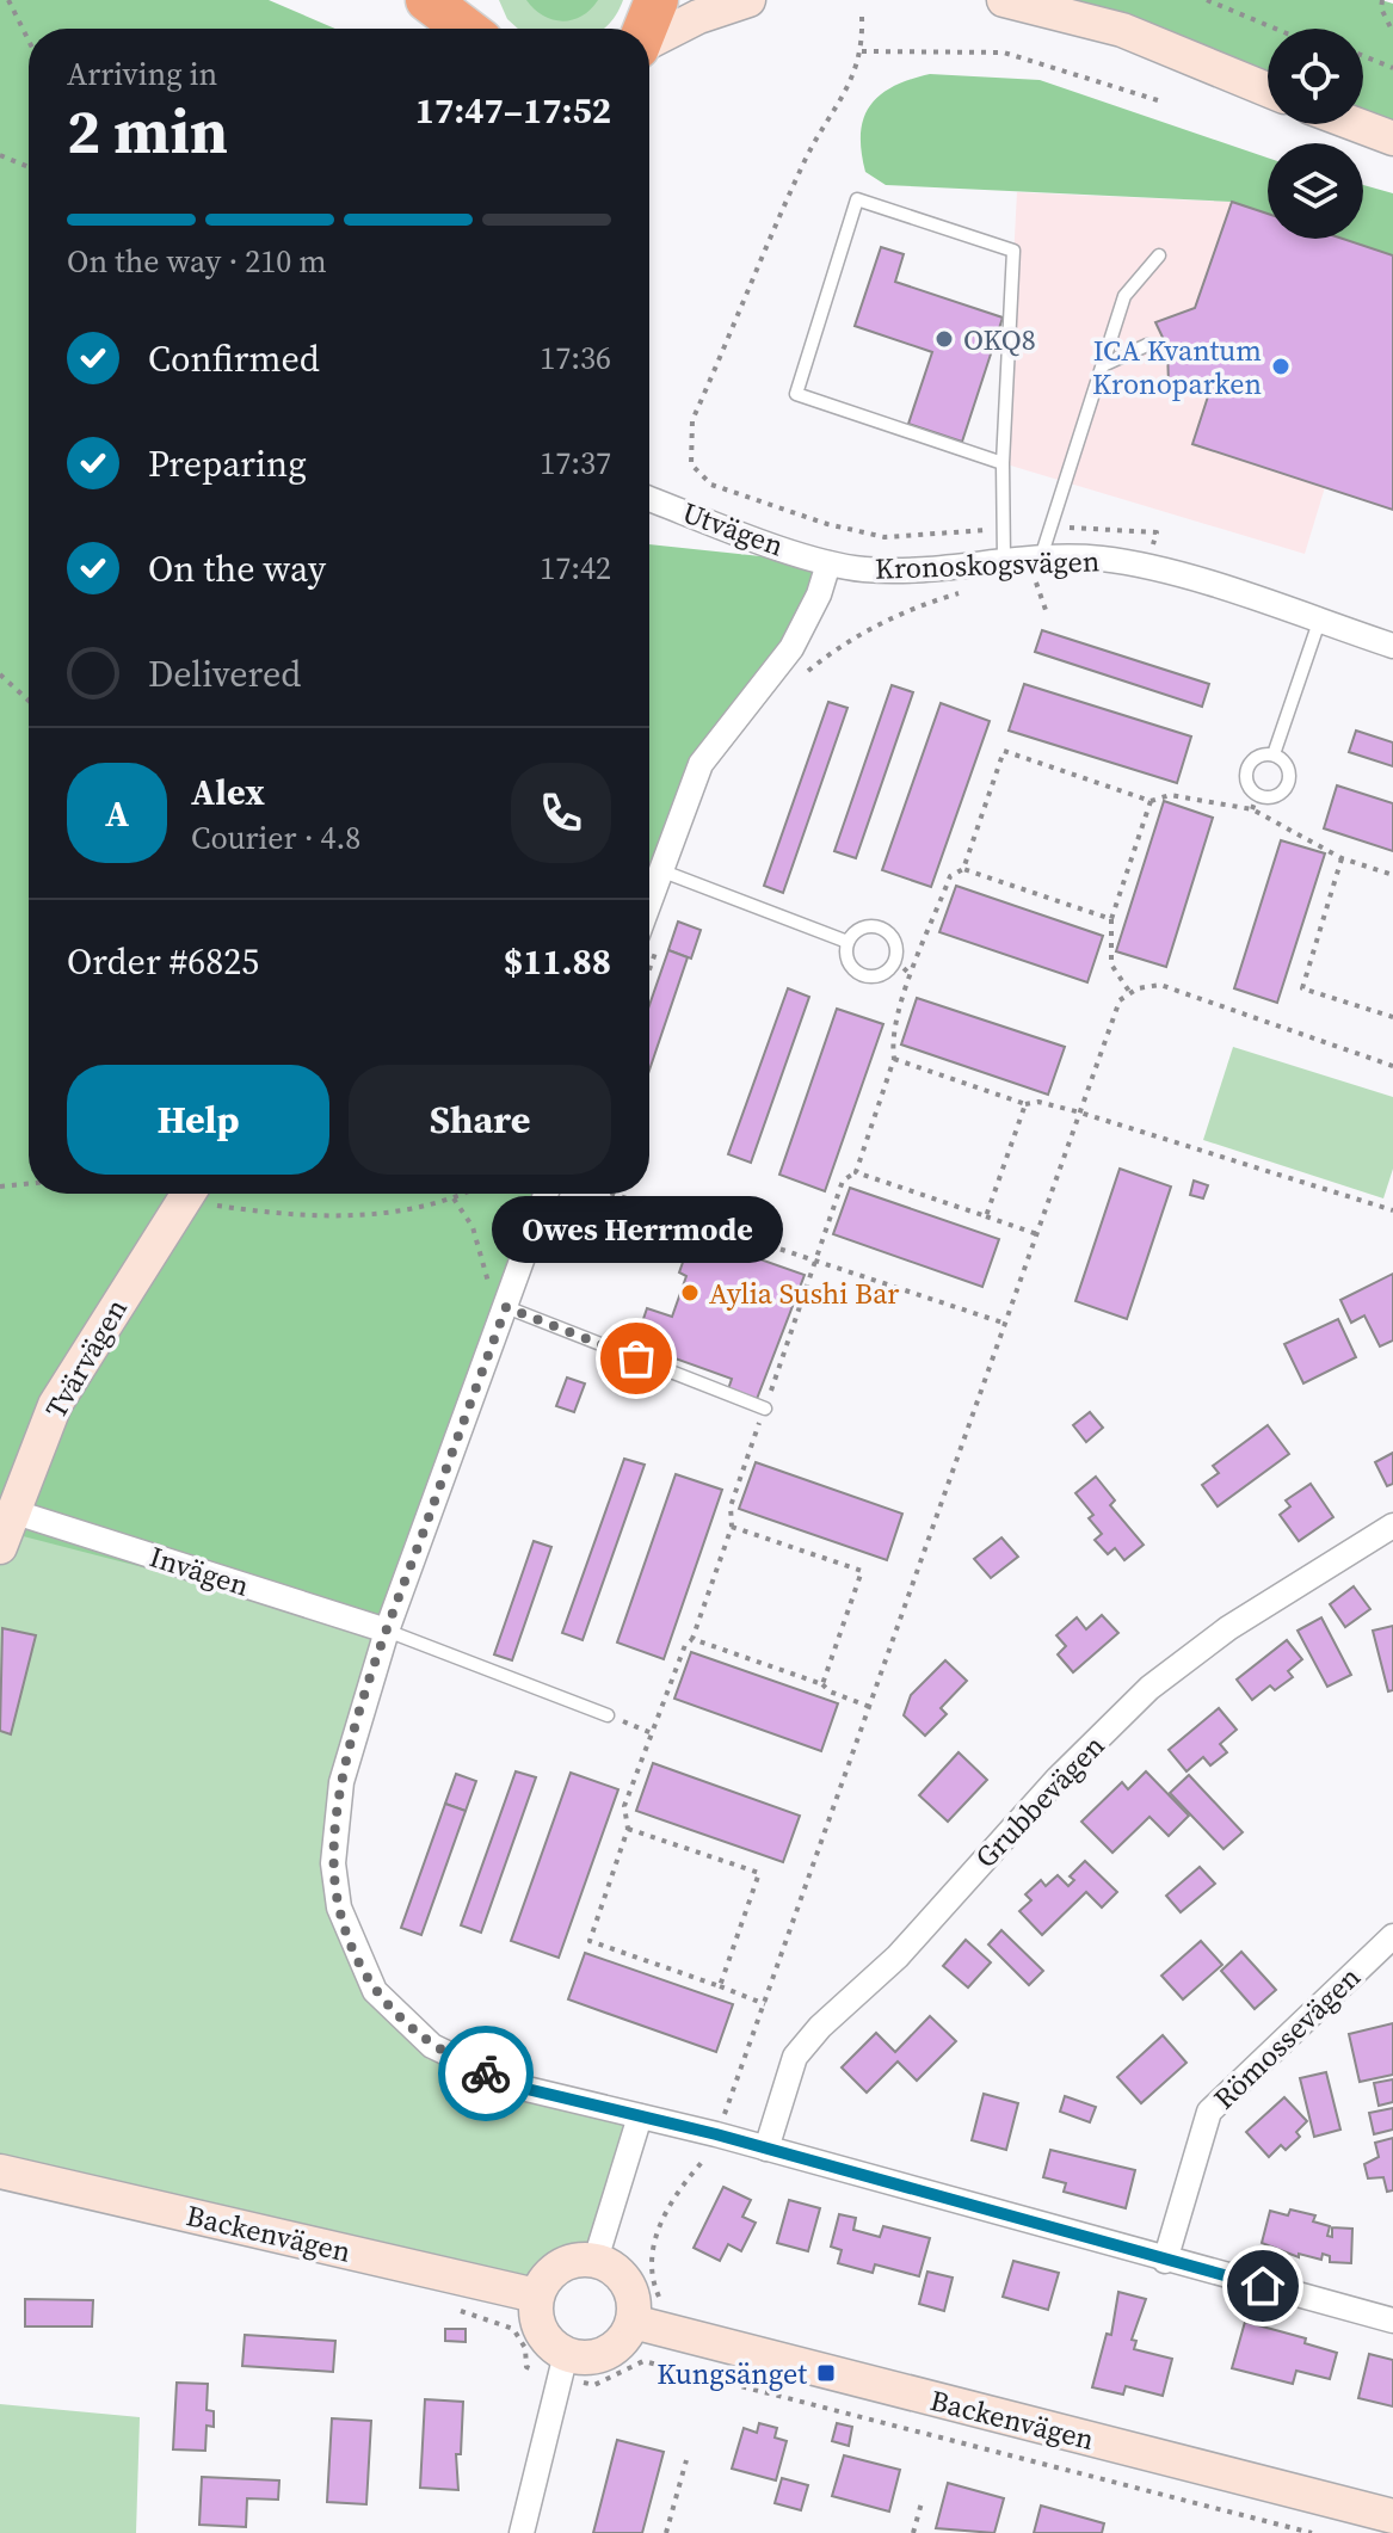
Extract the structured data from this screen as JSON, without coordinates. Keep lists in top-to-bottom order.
{
  "streets": {
    "street": [
      "Utvägen",
      "Kronoskogsvägen",
      "Tvärvägen",
      "Invägen",
      "Grubbevägen",
      "Römossevägen",
      "Backenvägen"
    ]
  },
  "crossings": [
    ["Utvägen", "Kronoskogsvägen"],
    ["Tvärvägen", "Invägen"]
  ],
  "places": {
    "other": [
      "OKQ8",
      "ICA Kvantum Kronoparken",
      "Aylia Sushi Bar",
      "Owes Herrmode"
    ],
    "transit": ["Kungsänget"]
  },
  "page": {
    "heading": ["2 min", "Arriving in", "17:47–17:52"],
    "panel": [
      "Alex",
      "Courier · 4.8",
      "Order #6825",
      "$11.88"
    ],
    "bar": "On the way · 210 m",
    "list": [
      ["Confirmed", "17:36"],
      ["Preparing", "17:37"],
      ["On the way", "17:42"],
      "Delivered"
    ],
    "round": "A",
    "buttons": ["Help", "Share"],
    "bubble": "Owes Herrmode"
  }
}
